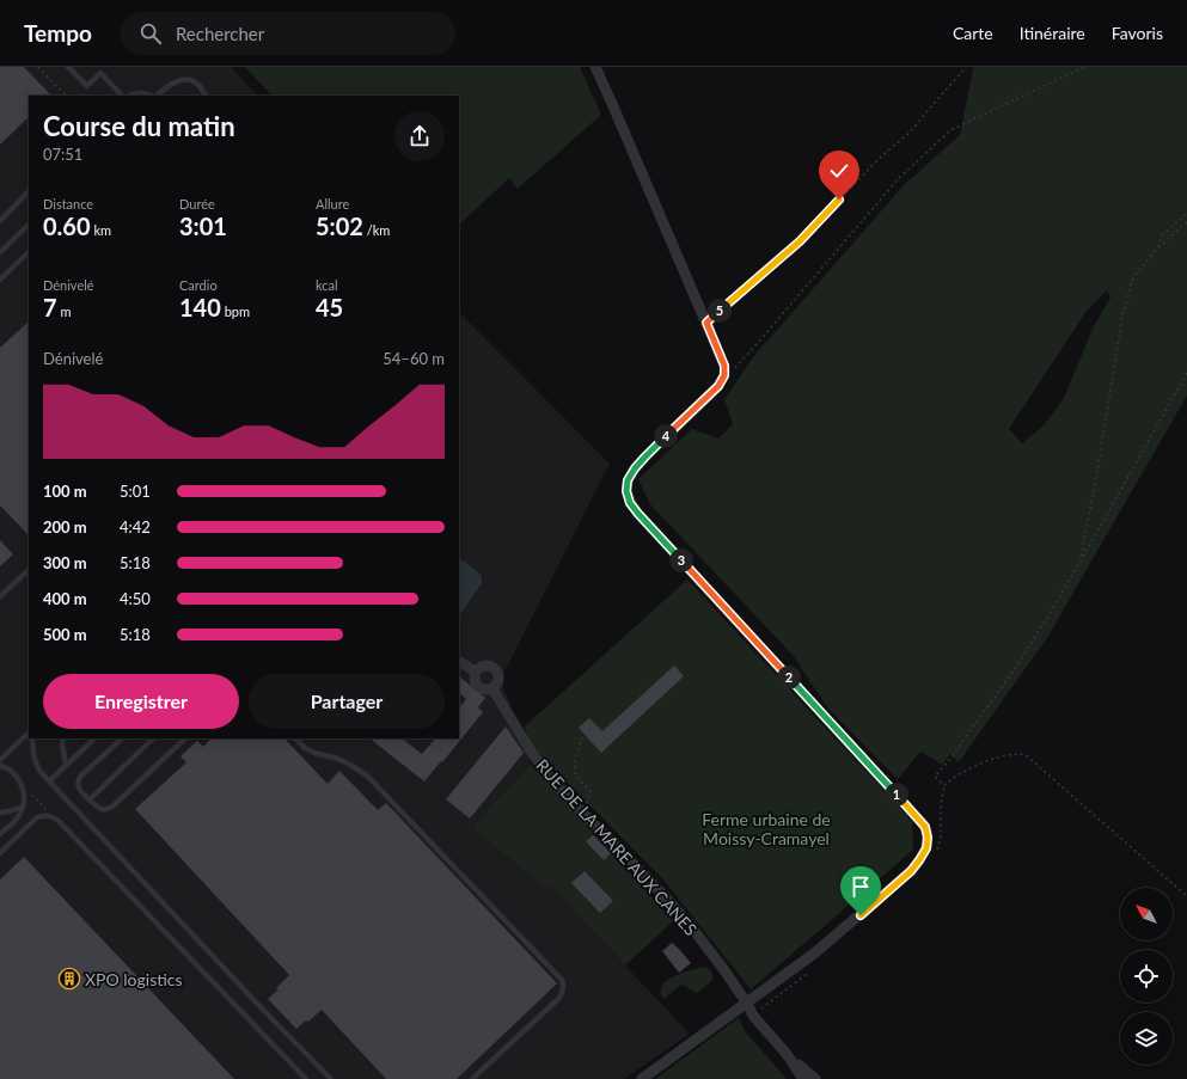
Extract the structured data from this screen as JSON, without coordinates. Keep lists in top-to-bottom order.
{
  "streets": {
    "street": ["RUE DE LA MARE AUX CANES"]
  },
  "parks": ["Ferme urbaine de Moissy-Cramayel"],
  "places": {
    "building": ["XPO logistics"]
  },
  "north": "top left",
  "page": {
    "header": "Tempo",
    "search": "Rechercher",
    "nav": ["Carte", "Itinéraire", "Favoris"],
    "heading": ["Course du matin", "07:51"],
    "stats": [
      ["Distance", "0.60 km"],
      ["Durée", "3:01"],
      ["Allure", "5:02 /km"],
      ["Dénivelé", "7 m"],
      ["Cardio", "140 bpm"],
      ["kcal", "45"]
    ],
    "pins": [
      "5",
      "4",
      "3",
      "2",
      "1"
    ],
    "chart": ["Dénivelé", "54–60 m"],
    "list": [
      {
        "name": "100 m",
        "note": "5:01"
      },
      {
        "name": "200 m",
        "note": "4:42"
      },
      {
        "name": "300 m",
        "note": "5:18"
      },
      {
        "name": "400 m",
        "note": "4:50"
      },
      {
        "name": "500 m",
        "note": "5:18"
      }
    ],
    "buttons": ["Enregistrer", "Partager"]
  }
}
